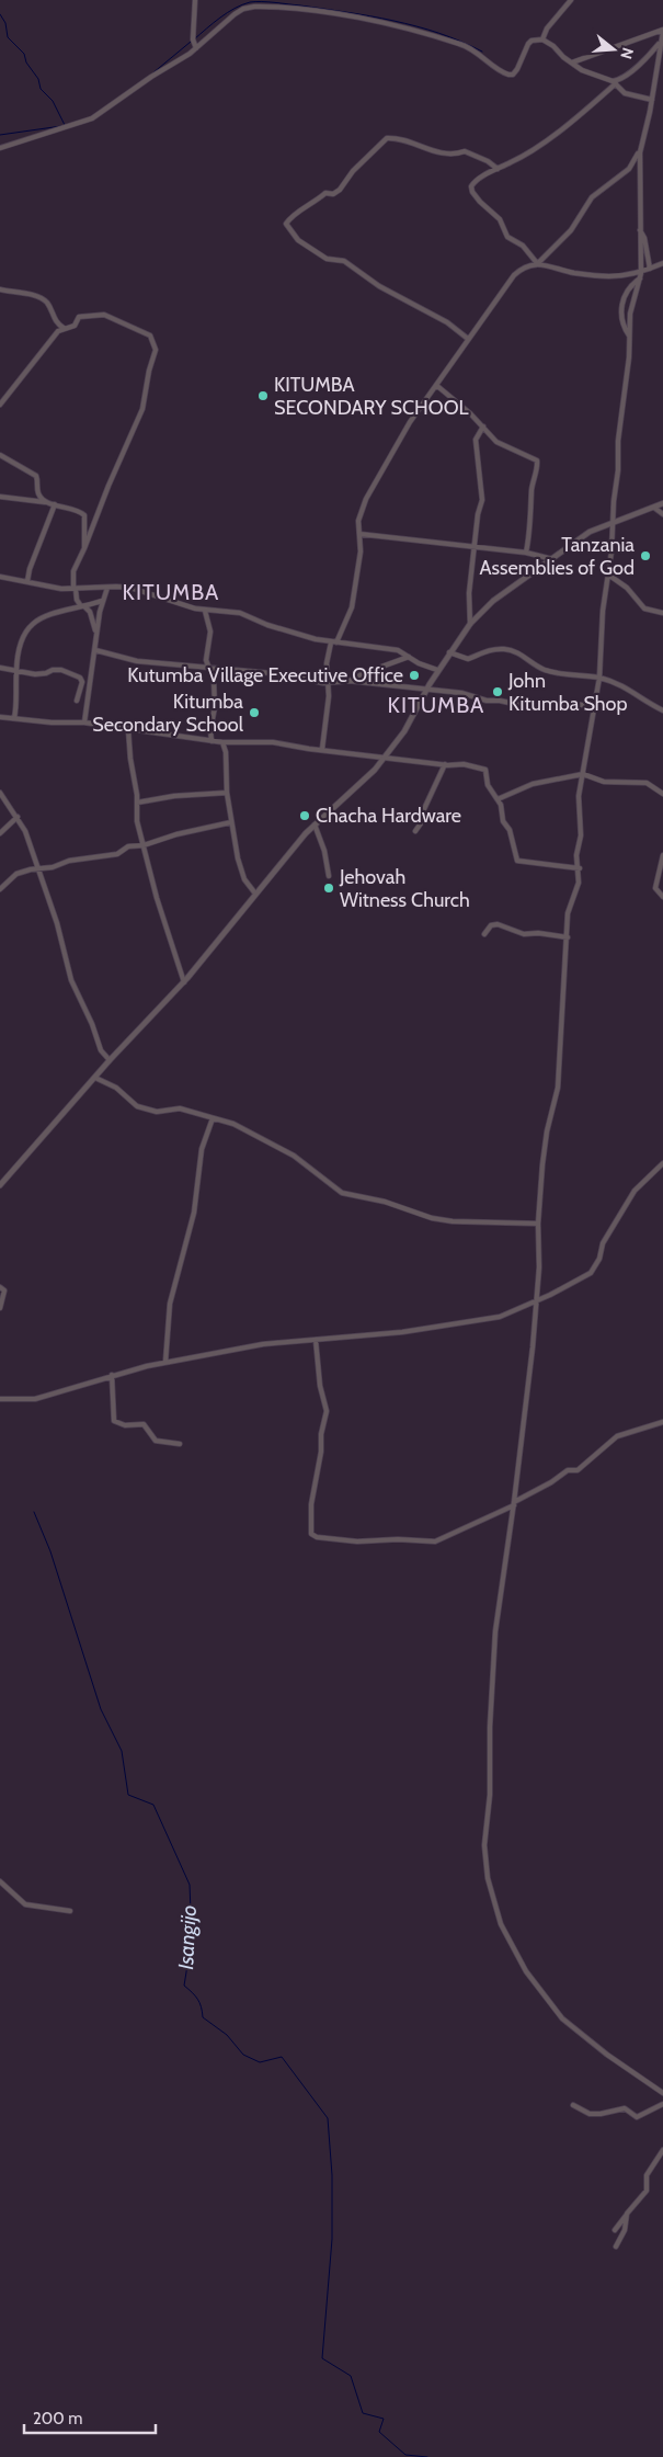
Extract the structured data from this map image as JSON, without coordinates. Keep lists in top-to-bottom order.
{
  "districts": ["KITUMBA", "KITUMBA"],
  "water": ["Isangijo"],
  "places": [
    "KITUMBA SECONDARY SCHOOL",
    "Tanzania Assemblies of God",
    "Kutumba Village Executive Office",
    "John Kitumba Shop",
    "Kitumba Secondary School",
    "Chacha Hardware",
    "Jehovah Witness Church"
  ],
  "scale_bar": "200 m",
  "north": "right"
}
